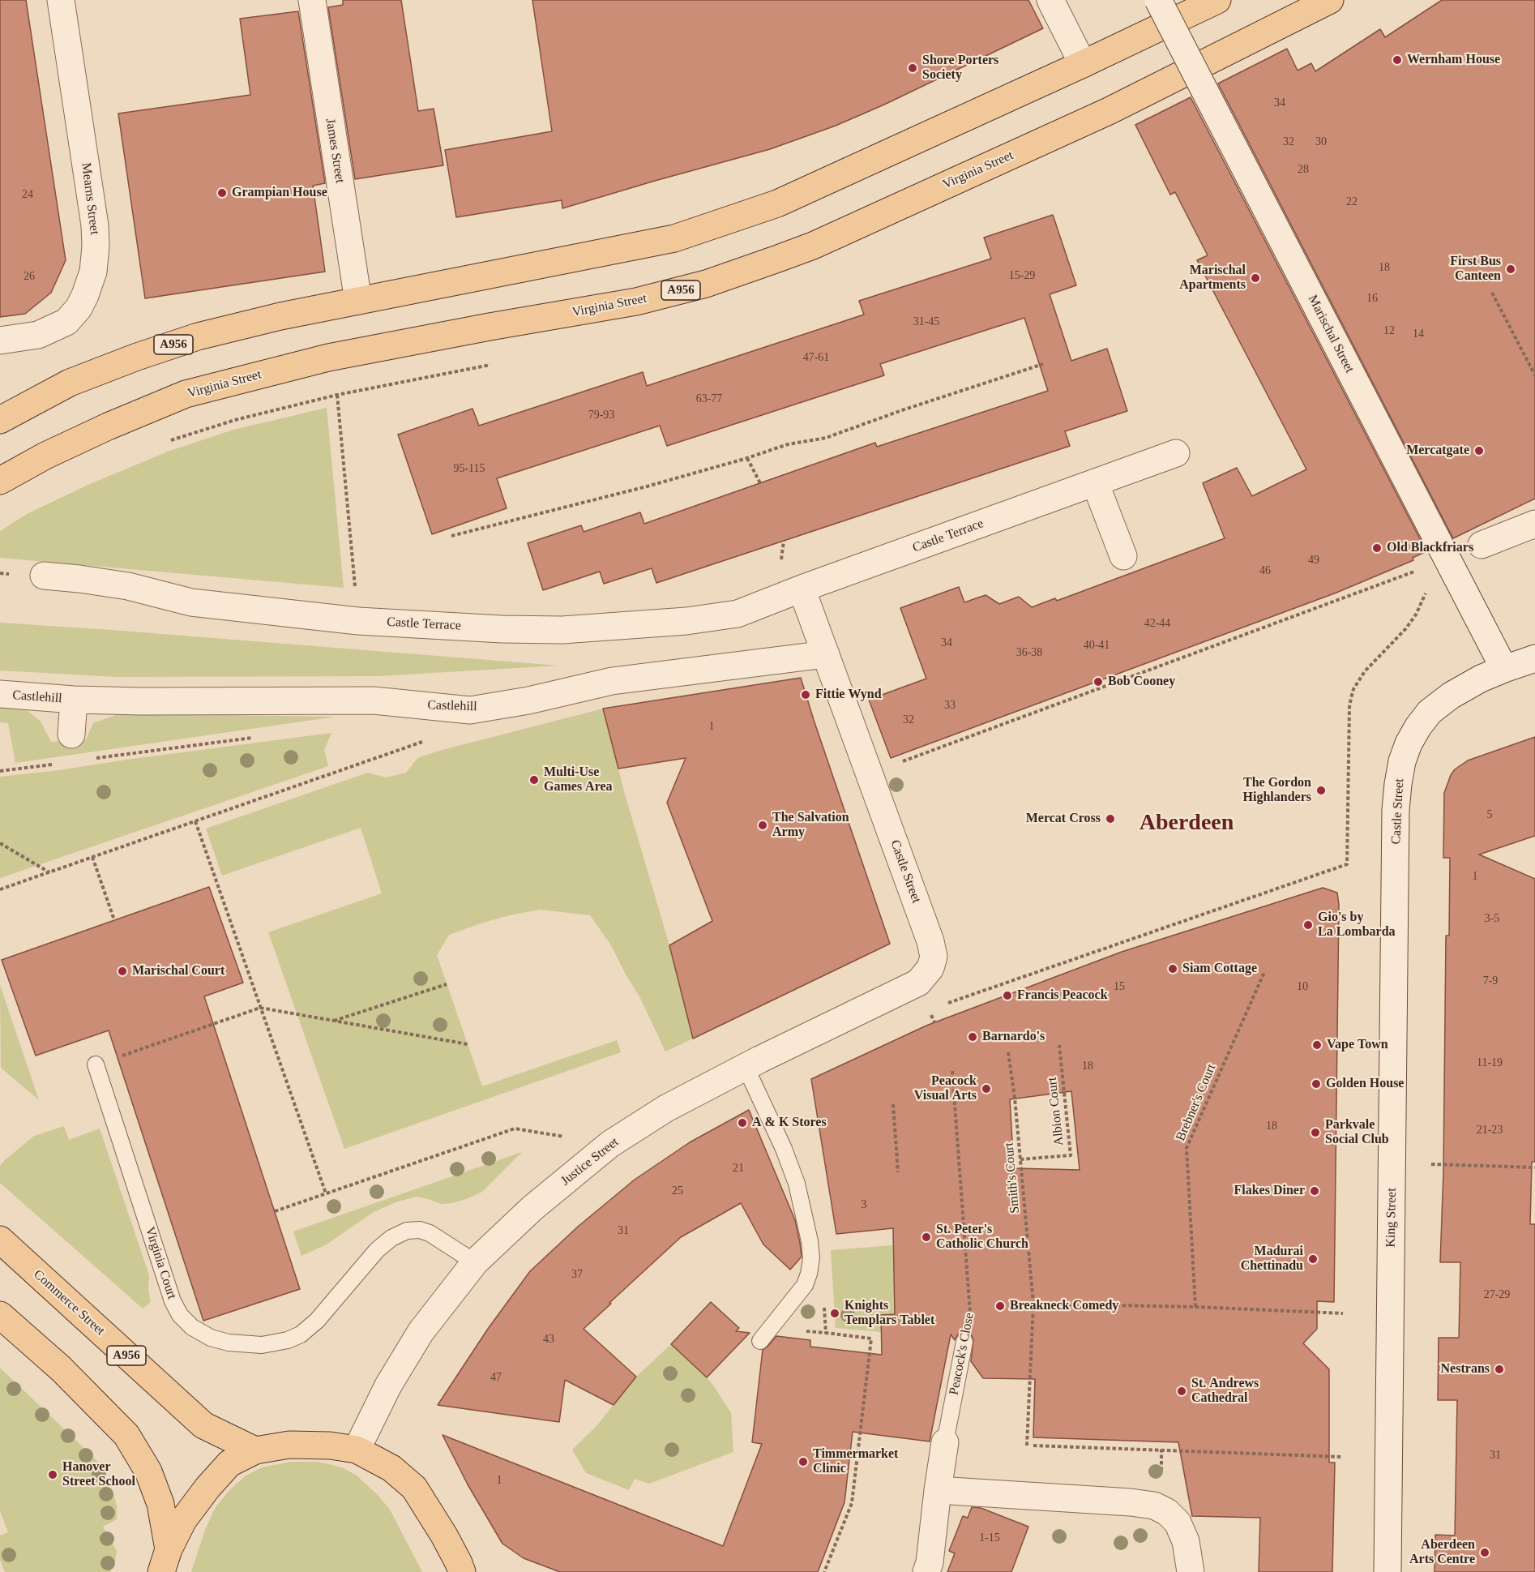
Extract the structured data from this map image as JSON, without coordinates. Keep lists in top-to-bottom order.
{
  "streets": {
    "main road": ["Virginia Street", "A956", "Commerce Street"],
    "street": [
      "James Street",
      "Mearns Street",
      "Marischal Street",
      "Castle Terrace",
      "Castlehill",
      "Castle Street",
      "Justice Street",
      "King Street",
      "Peacock's Close"
    ],
    "lane": ["Virginia Court"],
    "path": ["Brebner's Court", "Albion Court", "Smith's Court"]
  },
  "crossings": [
    ["James Street", "A956"],
    ["Marischal Street", "Castle Street"],
    ["Castle Street", "Justice Street"],
    ["Castle Street", "King Street"],
    ["Albion Court", "Smith's Court"],
    ["Justice Street", "Virginia Court"]
  ],
  "districts": ["Aberdeen"],
  "places": [
    "Wernham House",
    "Shore Porters Society",
    "Grampian House",
    "First Bus Canteen",
    "Marischal Apartments",
    "Mercatgate",
    "Old Blackfriars",
    "Bob Cooney",
    "Fittie Wynd",
    "Multi-Use Games Area",
    "The Gordon Highlanders",
    "Mercat Cross",
    "The Salvation Army",
    "Gio's by La Lombarda",
    "Siam Cottage",
    "Marischal Court",
    "Francis Peacock",
    "Barnardo's",
    "Vape Town",
    "Golden House",
    "Peacock Visual Arts",
    "A & K Stores",
    "Parkvale Social Club",
    "Flakes Diner",
    "St. Peter's Catholic Church",
    "Madurai Chettinadu",
    "Breakneck Comedy",
    "Knights Templars Tablet",
    "Nestrans",
    "St. Andrews Cathedral",
    "Timmermarket Clinic",
    "Hanover Street School",
    "Aberdeen Arts Centre"
  ],
  "house_numbers": [
    "34",
    "32",
    "30",
    "28",
    "24",
    "22",
    "18",
    "15-29",
    "26",
    "16",
    "31-45",
    "12",
    "14",
    "47-61",
    "63-77",
    "79-93",
    "95-115",
    "49",
    "46",
    "42-44",
    "34",
    "40-41",
    "36-38",
    "33",
    "32",
    "1",
    "5",
    "1",
    "3-5",
    "7-9",
    "15",
    "10",
    "11-19",
    "18",
    "18",
    "21-23",
    "21",
    "25",
    "3",
    "31",
    "37",
    "27-29",
    "43",
    "47",
    "31",
    "1",
    "1-15"
  ]
}
